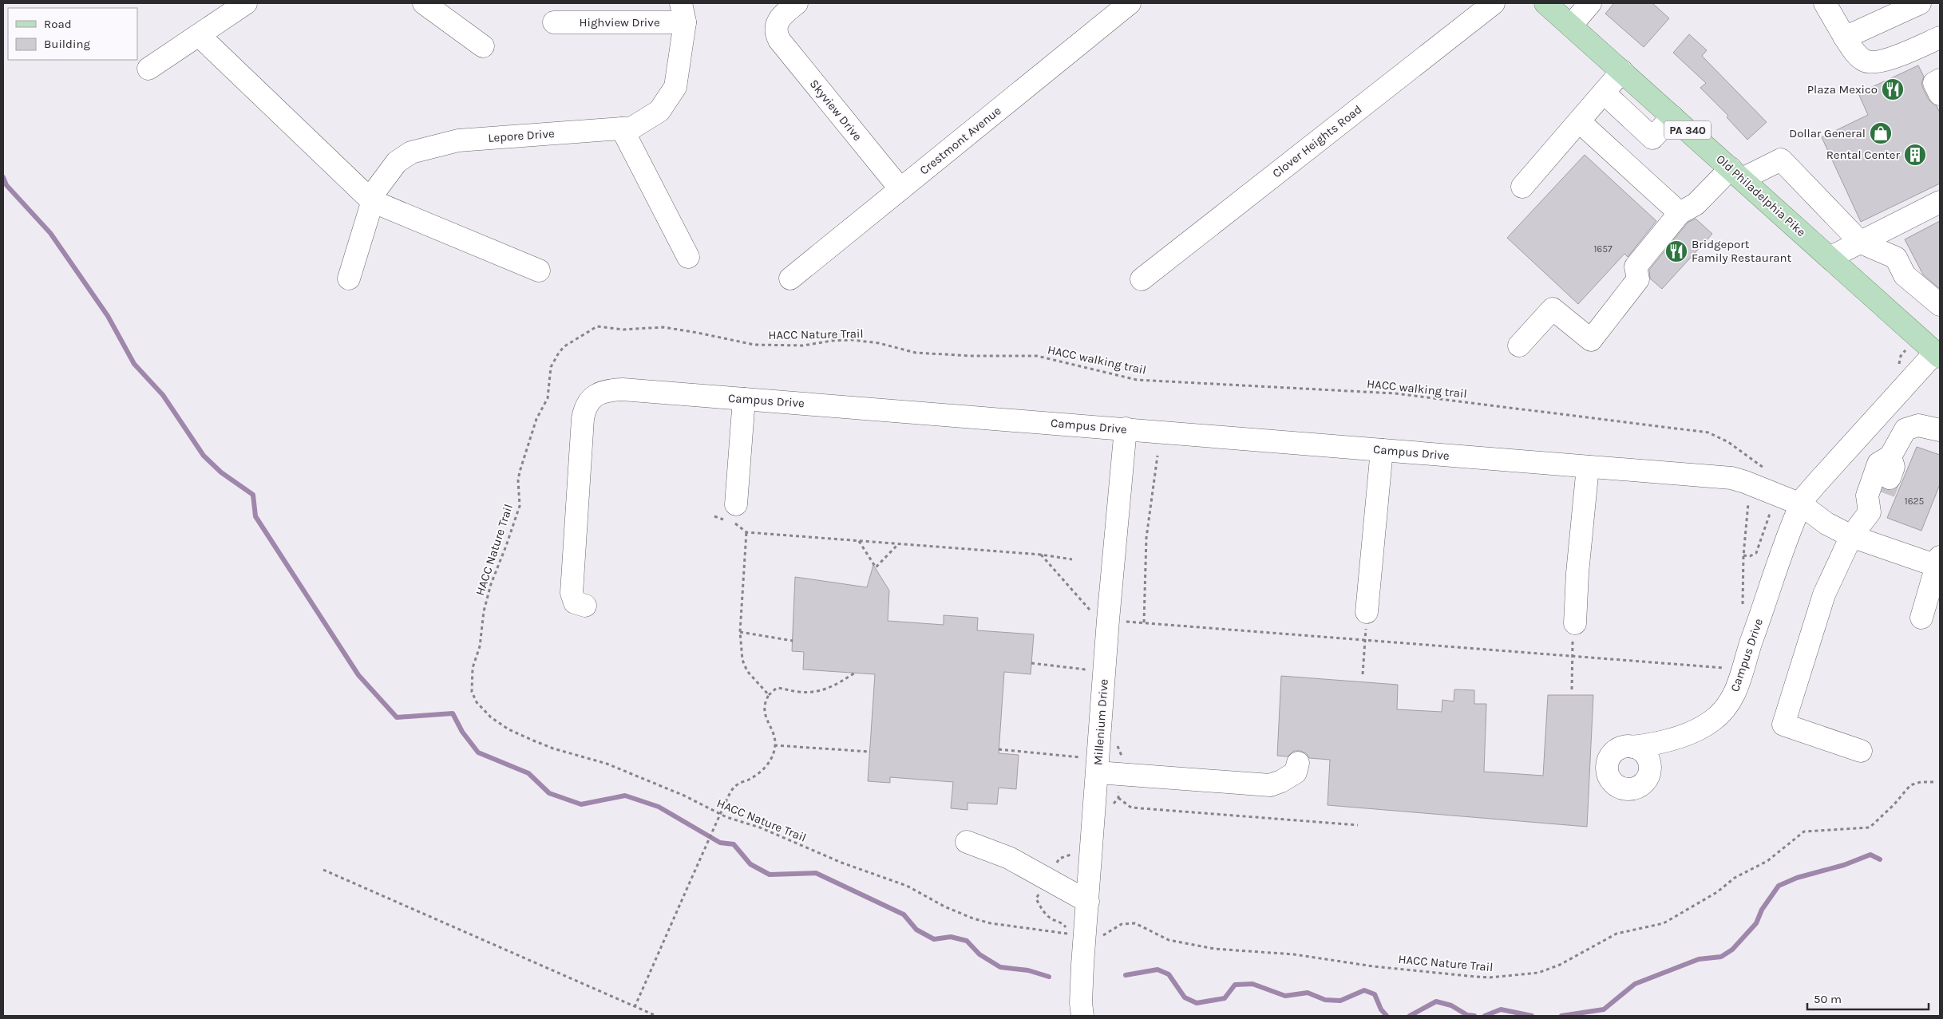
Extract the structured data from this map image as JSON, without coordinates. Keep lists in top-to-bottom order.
{
  "streets": {
    "main road": ["PA 340", "Old Philadelphia Pike"],
    "street": [
      "Highview Drive",
      "Skyview Drive",
      "Lepore Drive",
      "Crestmont Avenue",
      "Clover Heights Road",
      "Campus Drive",
      "Millenium Drive"
    ],
    "path": ["HACC Nature Trail", "HACC walking trail"]
  },
  "crossings": [
    ["Highview Drive", "Lepore Drive"],
    ["Skyview Drive", "Crestmont Avenue"],
    ["Old Philadelphia Pike", "Campus Drive"],
    ["HACC Nature Trail", "HACC walking trail"],
    ["Campus Drive", "Millenium Drive"]
  ],
  "places": {
    "restaurant": ["Plaza Mexico", "Bridgeport Family Restaurant"],
    "shop": ["Dollar General"],
    "building": ["Rental Center"]
  },
  "house_numbers": ["1657", "1625"],
  "legend": ["Road", "Building"],
  "scale_bar": "50 m"
}
